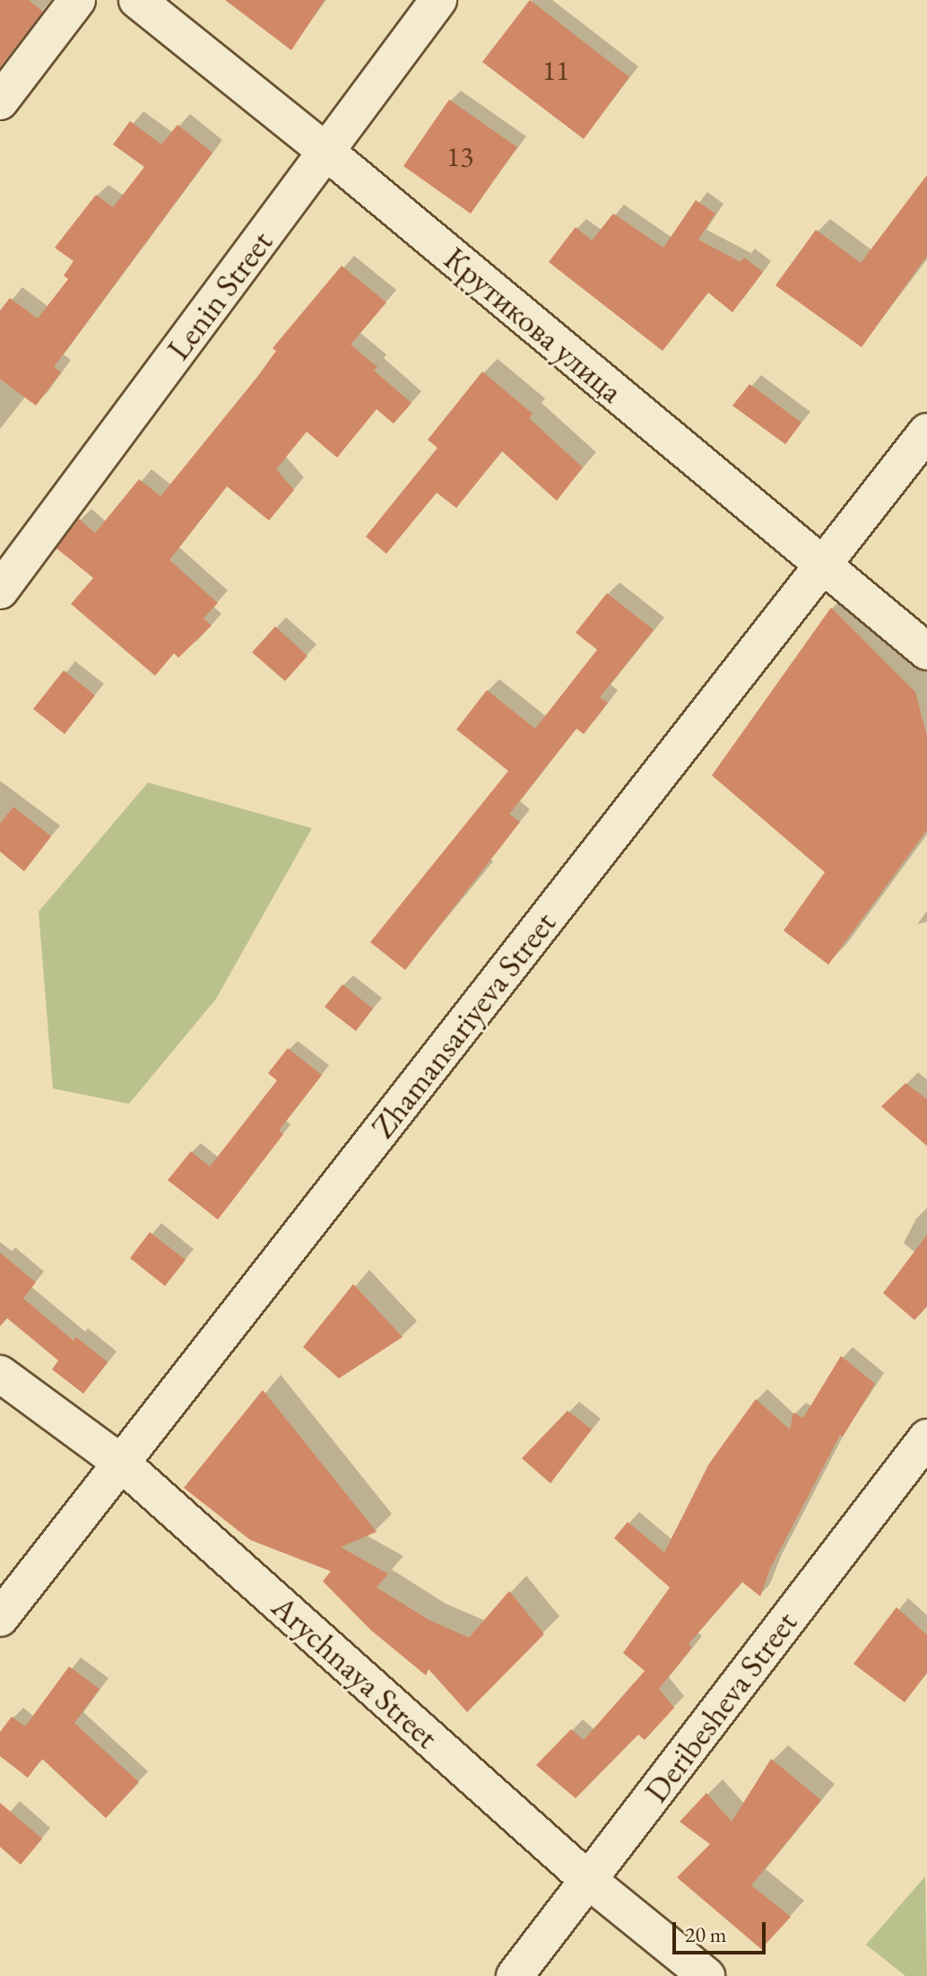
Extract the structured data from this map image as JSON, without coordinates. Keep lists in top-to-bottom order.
{
  "streets": {
    "street": [
      "Lenin Street",
      "Крутикова улица",
      "Zhamansariyeva Street",
      "Arychnaya Street",
      "Deribesheva Street"
    ]
  },
  "crossings": [
    ["Lenin Street", "Крутикова улица"],
    ["Крутикова улица", "Zhamansariyeva Street"],
    ["Zhamansariyeva Street", "Arychnaya Street"],
    ["Arychnaya Street", "Deribesheva Street"]
  ],
  "house_numbers": ["11", "13"],
  "scale_bar": "20 m"
}
